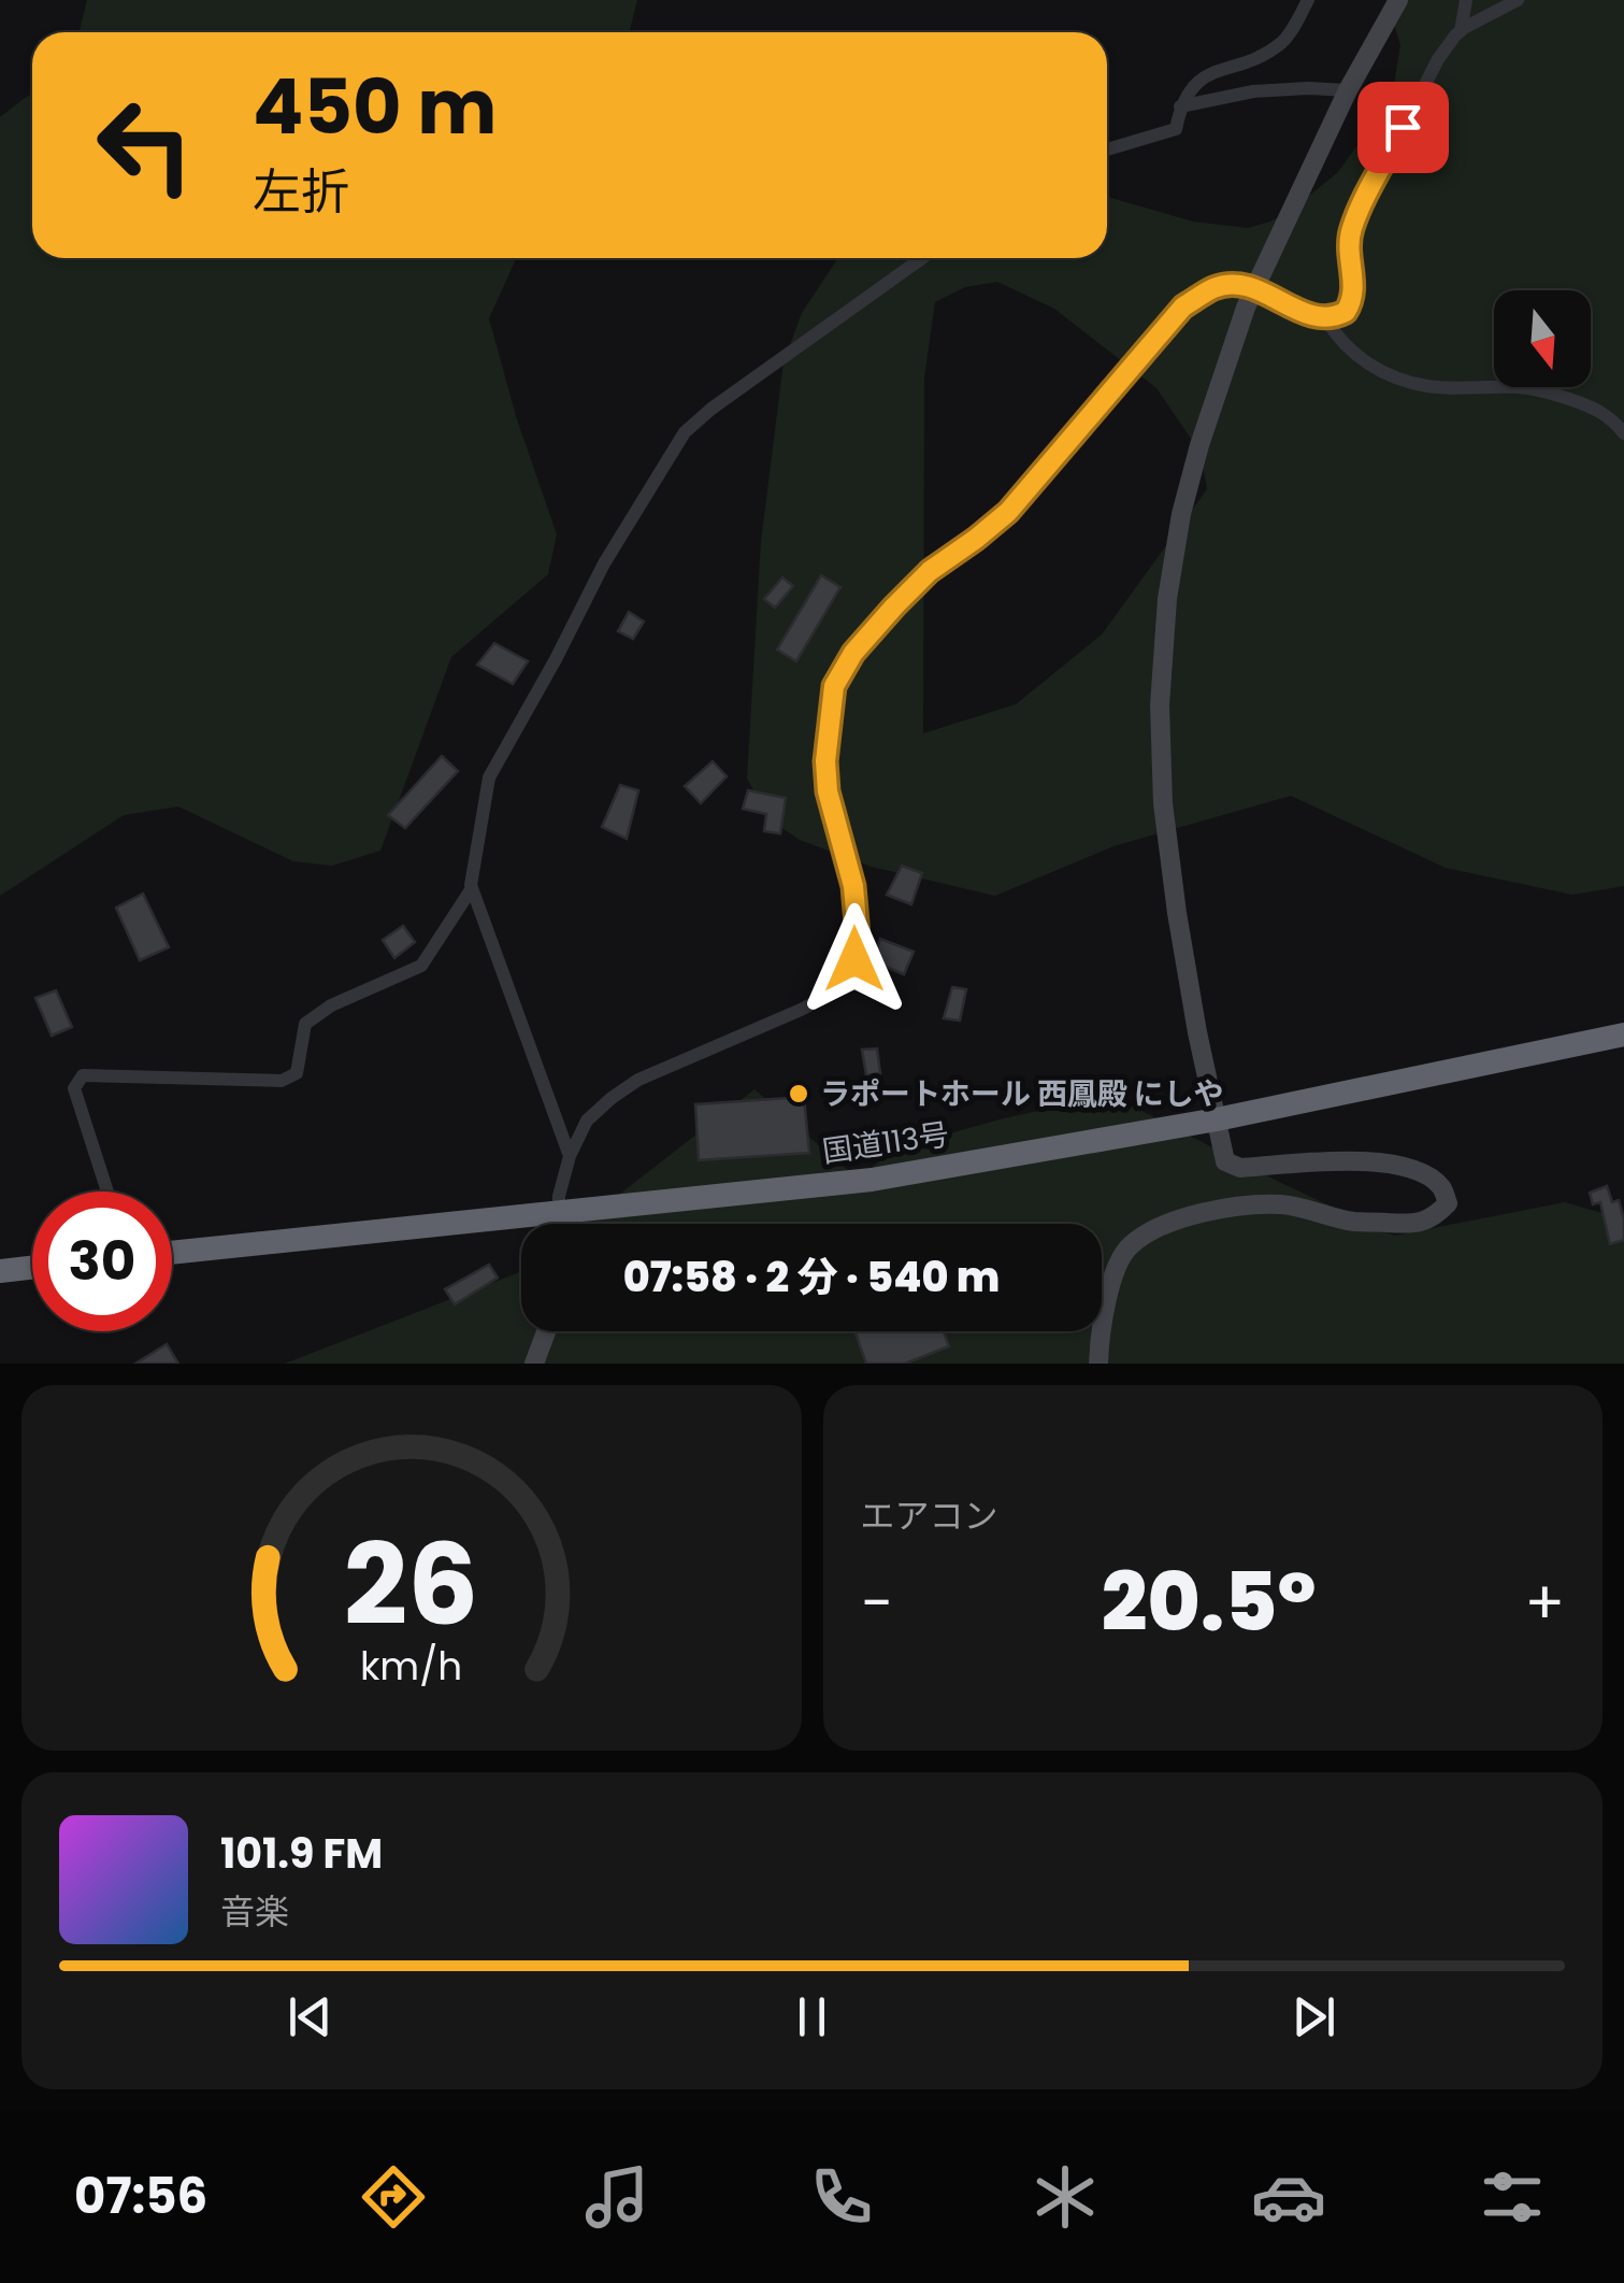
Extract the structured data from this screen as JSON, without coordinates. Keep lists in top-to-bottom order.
{
  "streets": {
    "highway": ["国道113号"]
  },
  "places": ["ラポートホール 西鳳殿 にしや"],
  "north": "bottom",
  "page": {
    "turn": ["450 m", "左折"],
    "limit": "30",
    "trip": "07:58 · 2 分 · 540 m",
    "tile": "エアコン",
    "heat": ["−", "20.5°", "+"],
    "song": ["101.9 FM", "音楽"],
    "tabs": "07:56",
    "gauge": ["26", "km/h"]
  }
}
